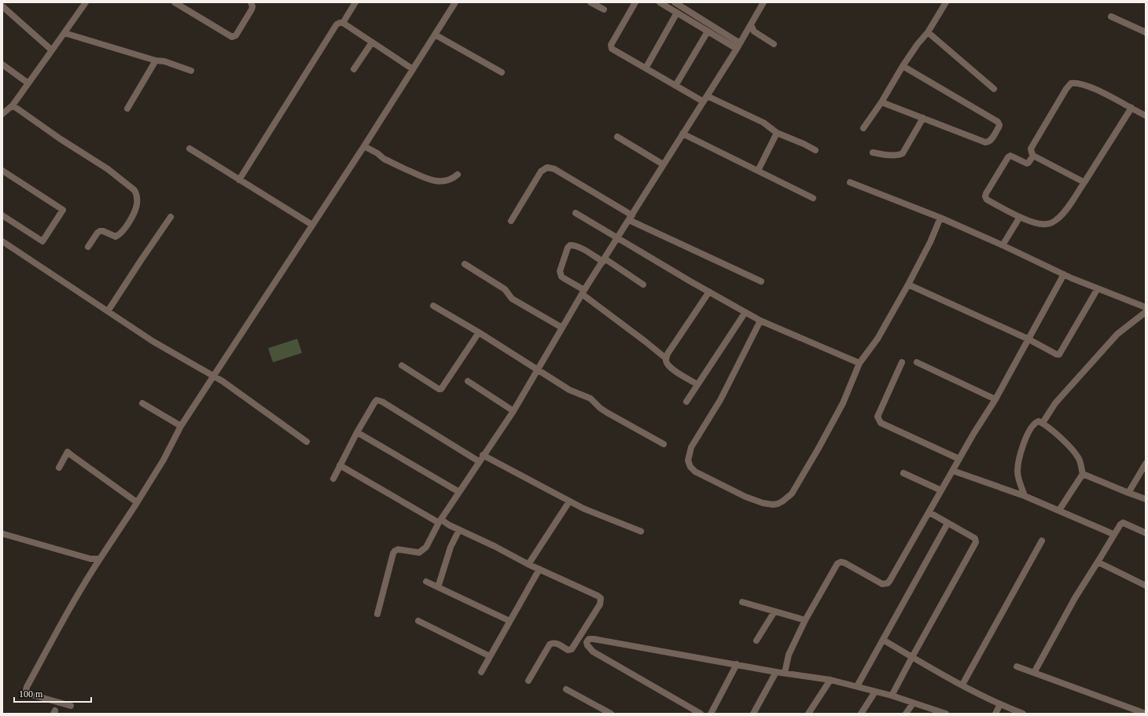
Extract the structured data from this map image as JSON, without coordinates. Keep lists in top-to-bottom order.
{
  "scale_bar": "100 m"
}
